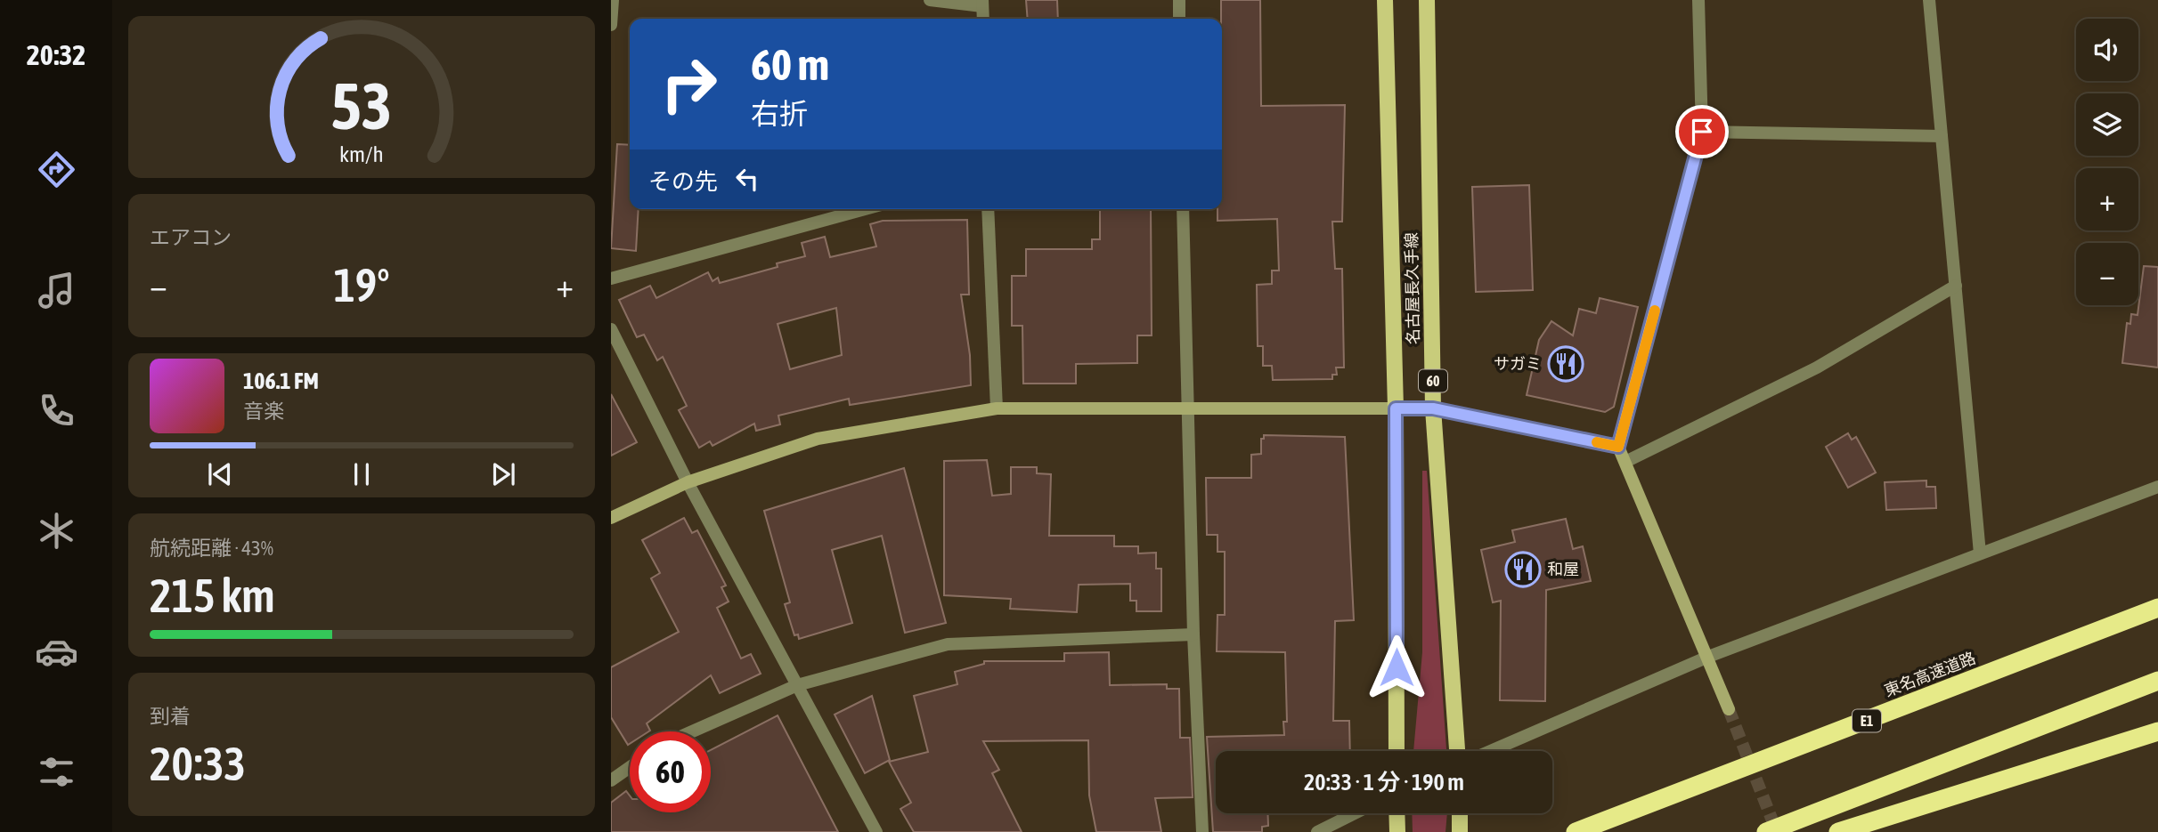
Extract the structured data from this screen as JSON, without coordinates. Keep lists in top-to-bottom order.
{
  "streets": {
    "highway": ["東名高速道路", "E1"],
    "main road": ["名古屋長久手線", "60"]
  },
  "places": {
    "restaurant": ["サガミ", "和屋"]
  },
  "page": {
    "tabs": "20:32",
    "map_buttons": ["+", "−"],
    "turn": ["60 m", "右折"],
    "then": "その先",
    "tile": [
      "エアコン",
      ["航続距離 · 43%", "215 km"],
      ["到着", "20:33"]
    ],
    "heat": ["−", "19°", "+"],
    "song": ["106.1 FM", "音楽"],
    "limit": "60",
    "trip": "20:33 · 1 分 · 190 m",
    "gauge": ["53", "km/h"]
  }
}
